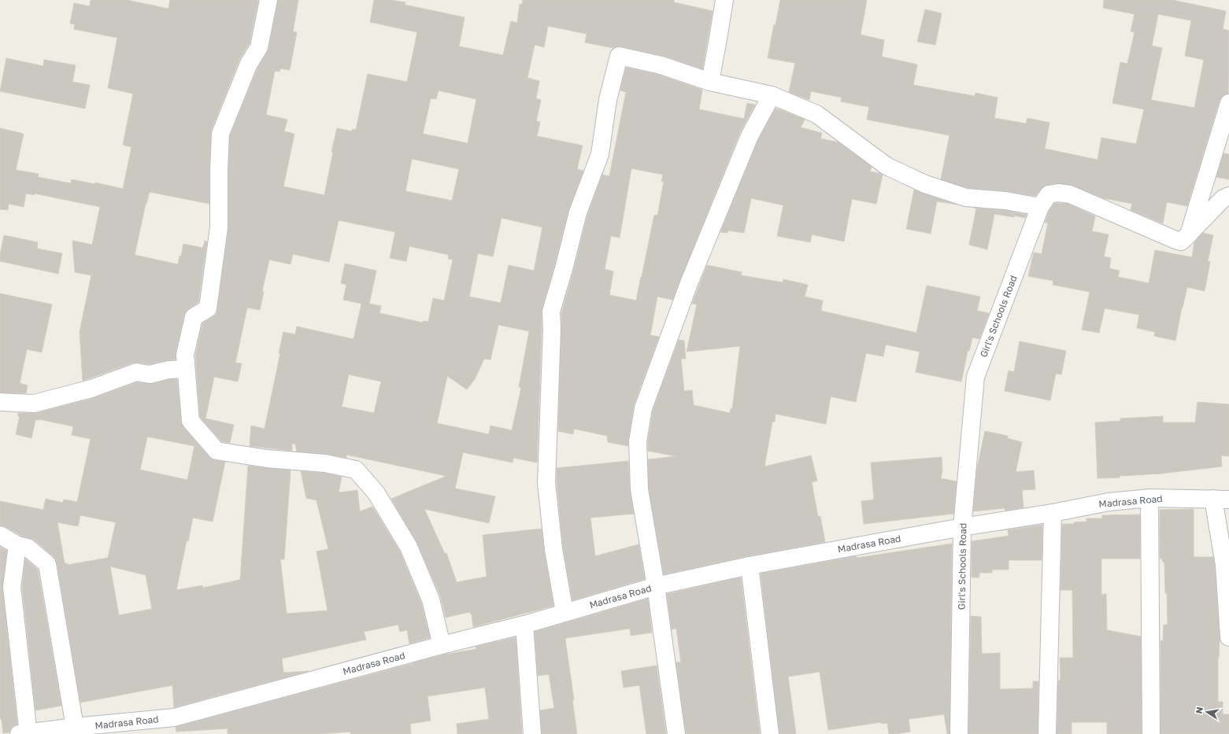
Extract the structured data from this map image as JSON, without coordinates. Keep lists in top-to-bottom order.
{
  "streets": {
    "street": ["Girl's Schools Road", "Madrasa Road"]
  },
  "crossings": [
    ["Girl's Schools Road", "Madrasa Road"]
  ],
  "north": "left"
}
